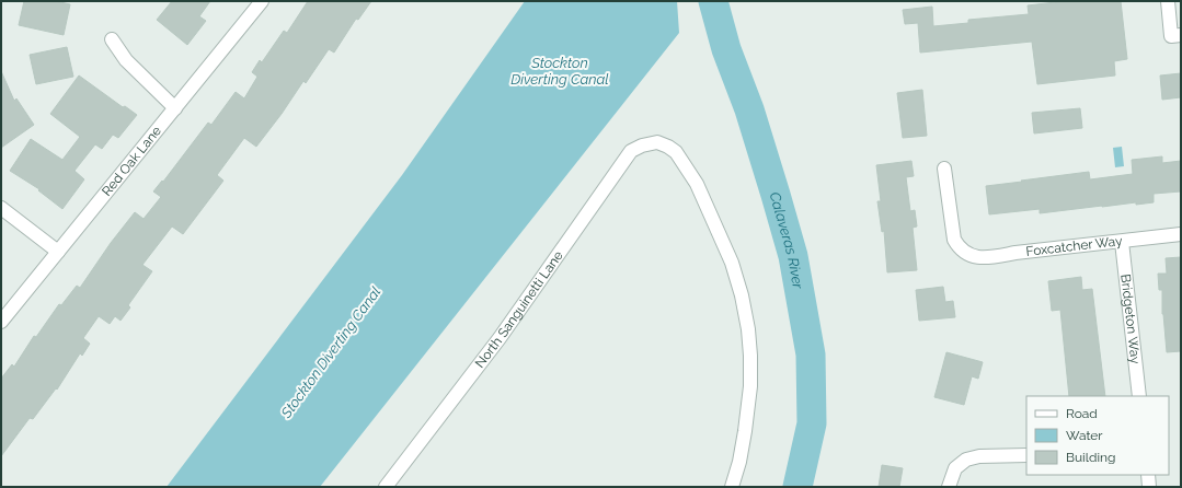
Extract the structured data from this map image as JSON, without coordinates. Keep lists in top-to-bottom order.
{
  "streets": {
    "street": [
      "Red Oak Lane",
      "Foxcatcher Way",
      "North Sanguinetti Lane",
      "Bridgeton Way"
    ]
  },
  "crossings": [
    ["Foxcatcher Way", "Bridgeton Way"]
  ],
  "water": ["Stockton Diverting Canal", "Calaveras River"],
  "legend": ["Road", "Water", "Building"]
}
